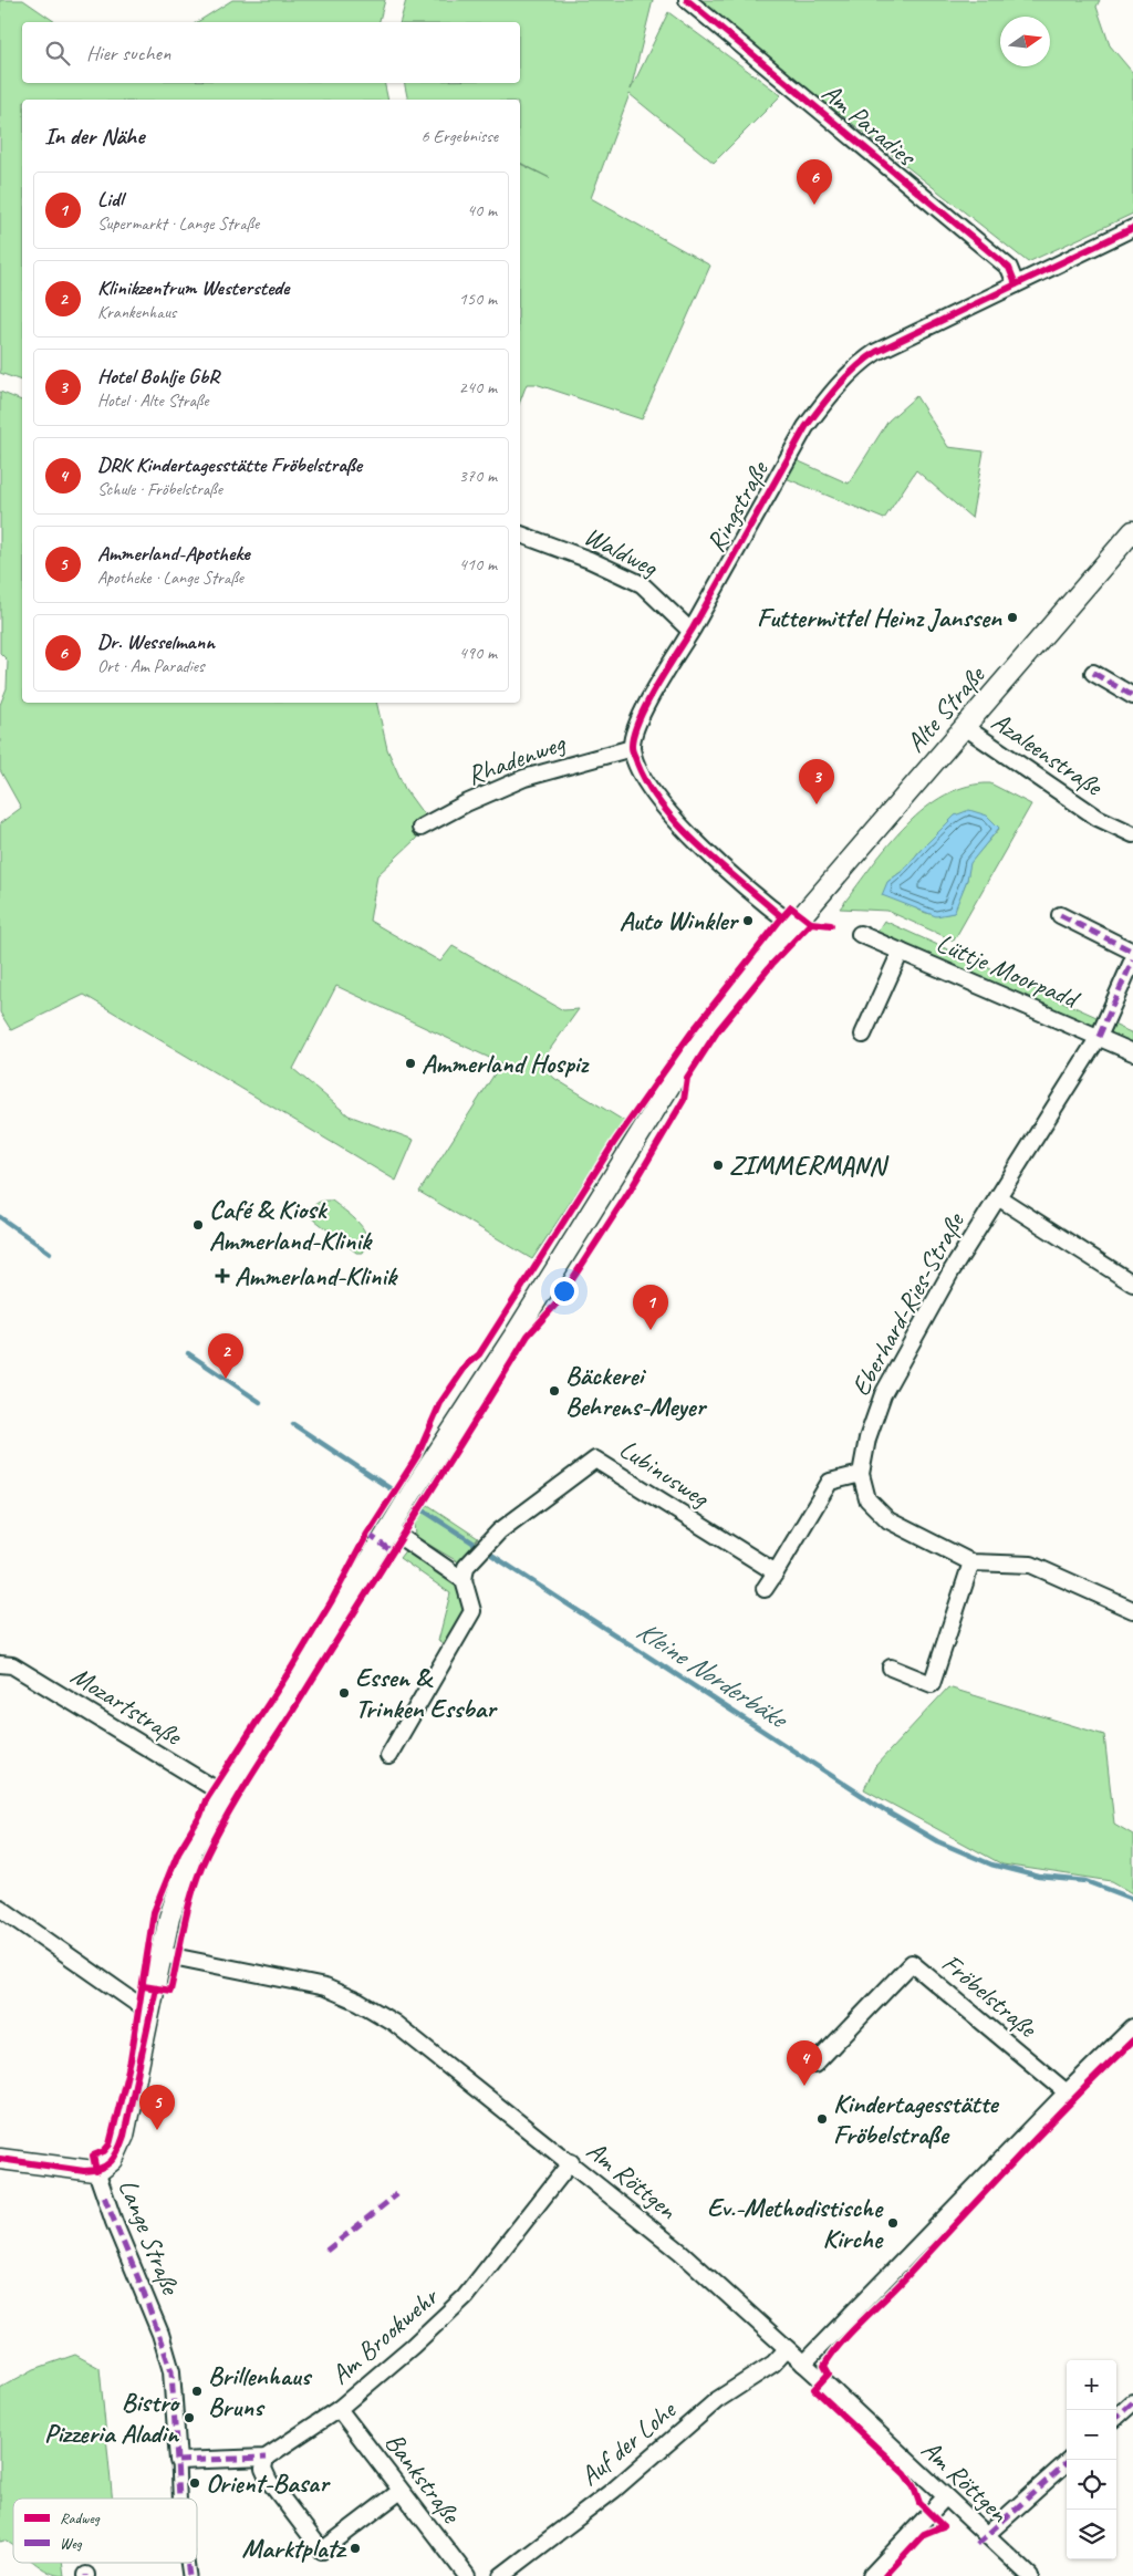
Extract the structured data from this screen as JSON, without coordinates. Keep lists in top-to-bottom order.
{
  "streets": {
    "street": [
      "Am Paradies",
      "Ringstraße",
      "Waldweg",
      "Alte Straße",
      "Azaleenstraße",
      "Rhadenweg",
      "Lüttje Moorpadd",
      "Eberhard-Ries-Straße",
      "Lubinusweg",
      "Mozartstraße",
      "Fröbelstraße",
      "Am Röttgen",
      "Lange Straße",
      "Am Brookwehr",
      "Auf der Lohe",
      "Bankstraße"
    ]
  },
  "crossings": [
    ["Am Paradies", "Ringstraße"],
    ["Ringstraße", "Waldweg"],
    ["Ringstraße", "Rhadenweg"],
    ["Alte Straße", "Azaleenstraße"],
    ["Alte Straße", "Lange Straße"],
    ["Lüttje Moorpadd", "Eberhard-Ries-Straße"],
    ["Mozartstraße", "Lange Straße"],
    ["Am Röttgen", "Lange Straße"],
    ["Am Röttgen", "Am Brookwehr"],
    ["Am Röttgen", "Auf der Lohe"],
    ["Am Brookwehr", "Bankstraße"]
  ],
  "water": ["Kleine Norderbäke"],
  "places": {
    "other": [
      "Futtermittel Heinz Janssen",
      "Auto Winkler",
      "Ammerland Hospiz",
      "ZIMMERMANN",
      "Café & Kiosk Ammerland-Klinik",
      "Bäckerei Behrens-Meyer",
      "Essen & Trinken Essbar",
      "Kindertagesstätte Fröbelstraße",
      "Ev.-Methodistische Kirche",
      "Brillenhaus Bruns",
      "Bistro Pizzeria Aladin",
      "Orient-Basar",
      "Marktplatz"
    ],
    "health": ["Ammerland-Klinik"]
  },
  "legend": ["Radweg", "Weg"],
  "north": "right",
  "page": {
    "search": "Hier suchen",
    "heading": ["In der Nähe", "6 Ergebnisse"],
    "pins": [
      "6",
      "3",
      "1",
      "2",
      "4",
      "5"
    ],
    "list": [
      {
        "mark": "1",
        "name": "Lidl",
        "note": "Supermarkt · Lange Straße",
        "value": "40 m"
      },
      {
        "mark": "2",
        "name": "Klinikzentrum Westerstede",
        "note": "Krankenhaus",
        "value": "150 m"
      },
      {
        "mark": "3",
        "name": "Hotel Bohlje GbR",
        "note": "Hotel · Alte Straße",
        "value": "240 m"
      },
      {
        "mark": "4",
        "name": "DRK Kindertagesstätte Fröbelstraße",
        "note": "Schule · Fröbelstraße",
        "value": "370 m"
      },
      {
        "mark": "5",
        "name": "Ammerland-Apotheke",
        "note": "Apotheke · Lange Straße",
        "value": "410 m"
      },
      {
        "mark": "6",
        "name": "Dr. Wesselmann",
        "note": "Ort · Am Paradies",
        "value": "490 m"
      }
    ],
    "map_buttons": ["+", "−"]
  }
}
